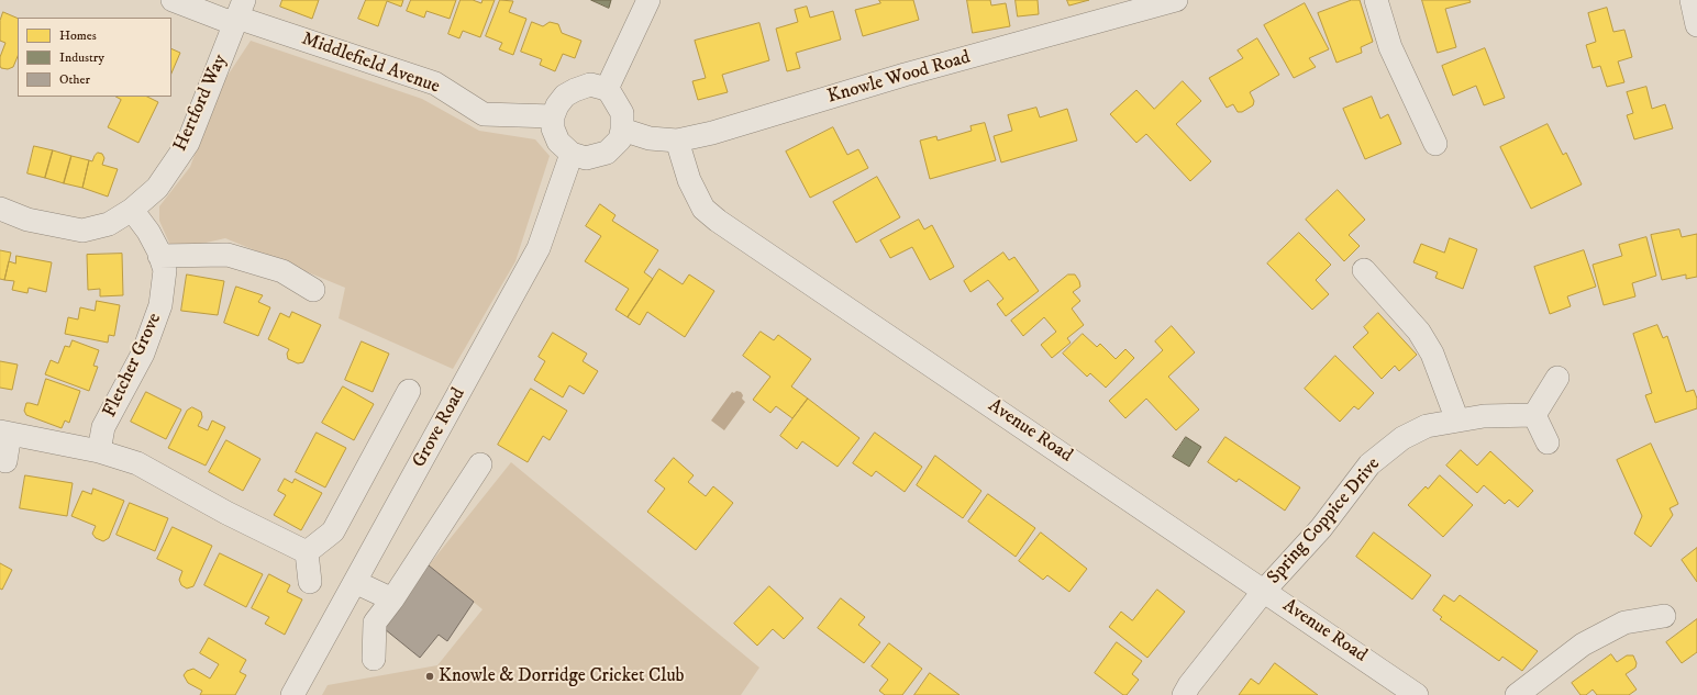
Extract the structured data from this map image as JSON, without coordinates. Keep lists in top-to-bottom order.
{
  "streets": {
    "street": [
      "Middlefield Avenue",
      "Knowle Wood Road",
      "Hertford Way",
      "Fletcher Grove",
      "Grove Road",
      "Avenue Road",
      "Spring Coppice Drive"
    ]
  },
  "crossings": [
    ["Middlefield Avenue", "Knowle Wood Road"],
    ["Middlefield Avenue", "Hertford Way"],
    ["Middlefield Avenue", "Grove Road"],
    ["Knowle Wood Road", "Grove Road"],
    ["Knowle Wood Road", "Avenue Road"],
    ["Hertford Way", "Fletcher Grove"],
    ["Avenue Road", "Spring Coppice Drive"]
  ],
  "places": ["Knowle & Dorridge Cricket Club"],
  "legend": ["Homes", "Industry", "Other"]
}
